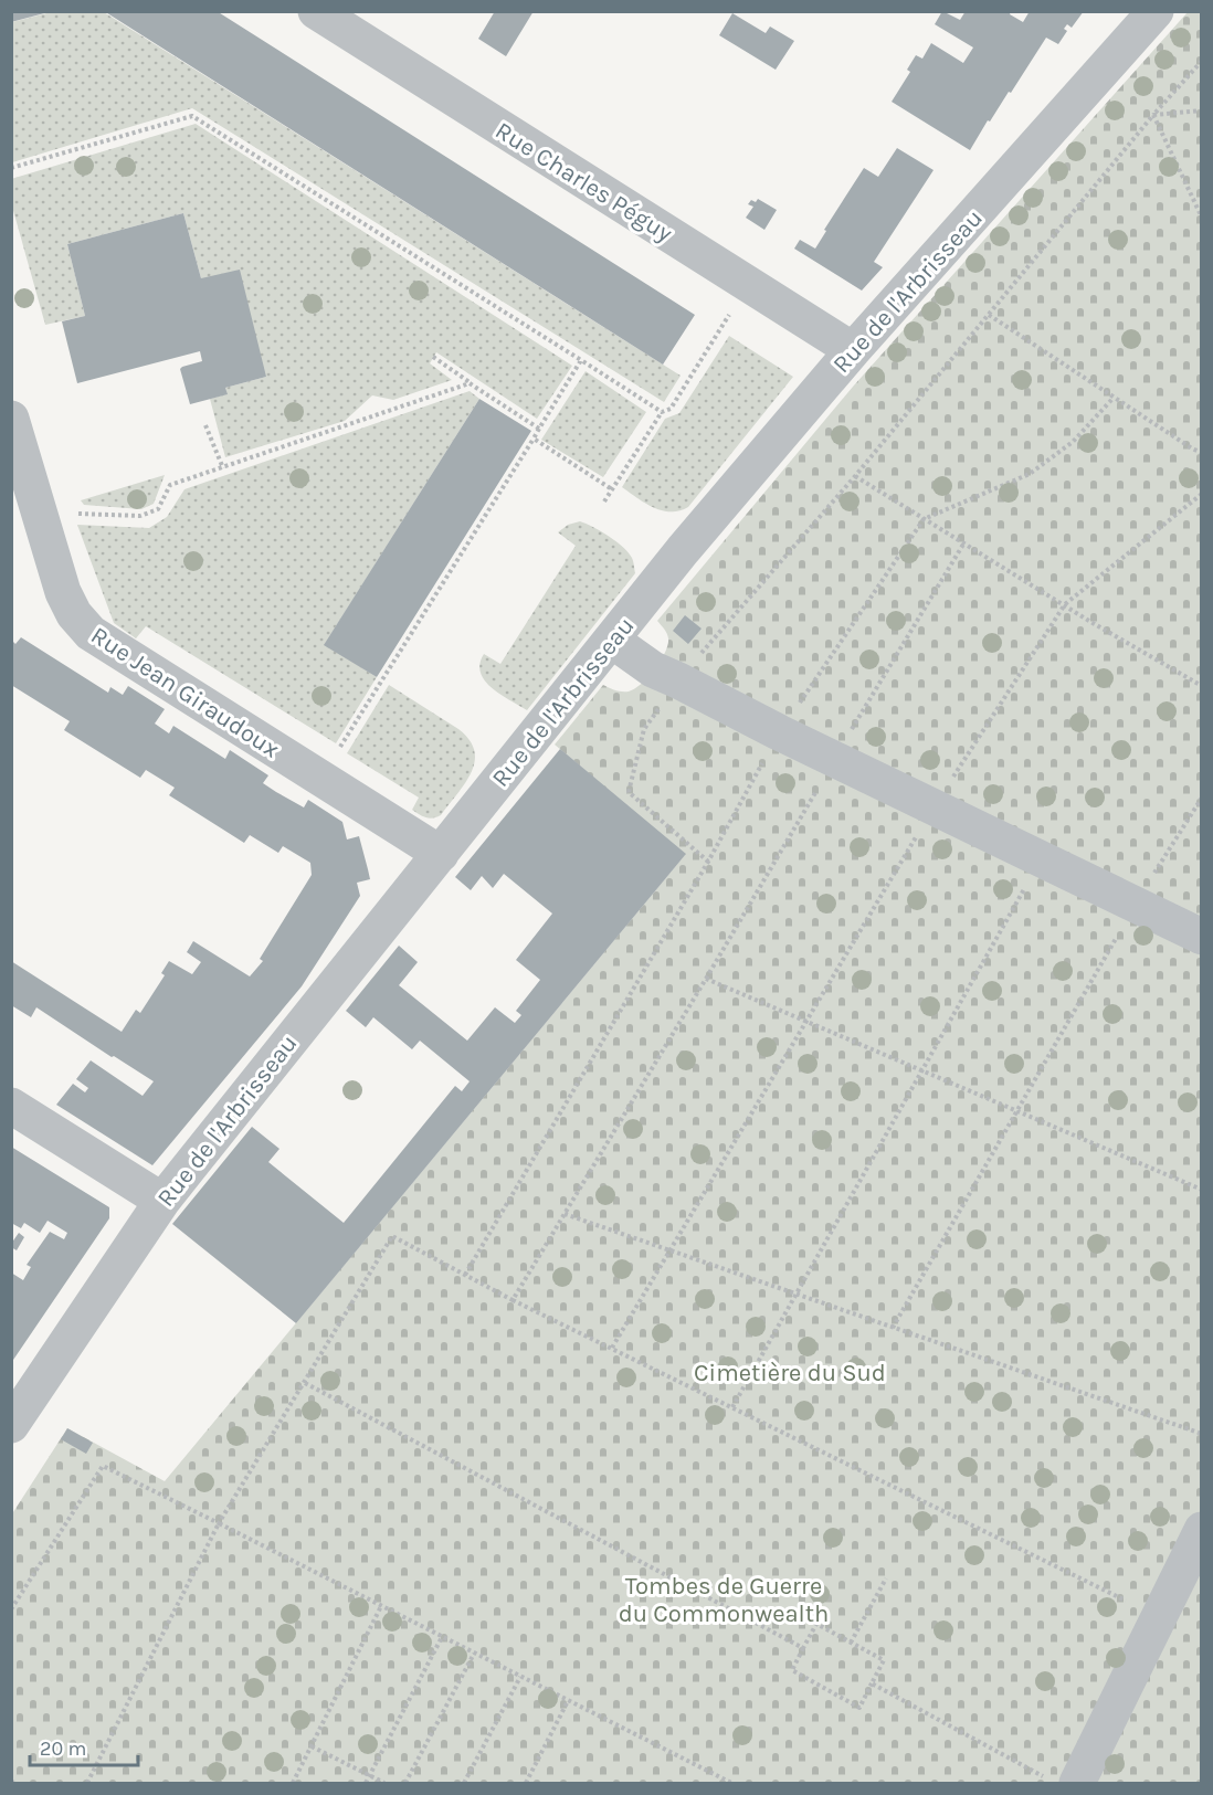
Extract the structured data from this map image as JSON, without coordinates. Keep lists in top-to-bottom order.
{
  "streets": {
    "street": ["Rue Charles Péguy", "Rue de l'Arbrisseau", "Rue Jean Giraudoux"]
  },
  "crossings": [
    ["Rue Charles Péguy", "Rue de l'Arbrisseau"],
    ["Rue de l'Arbrisseau", "Rue Jean Giraudoux"]
  ],
  "parks": ["Cimetière du Sud", "Tombes de Guerre du Commonwealth"],
  "scale_bar": "20 m"
}
